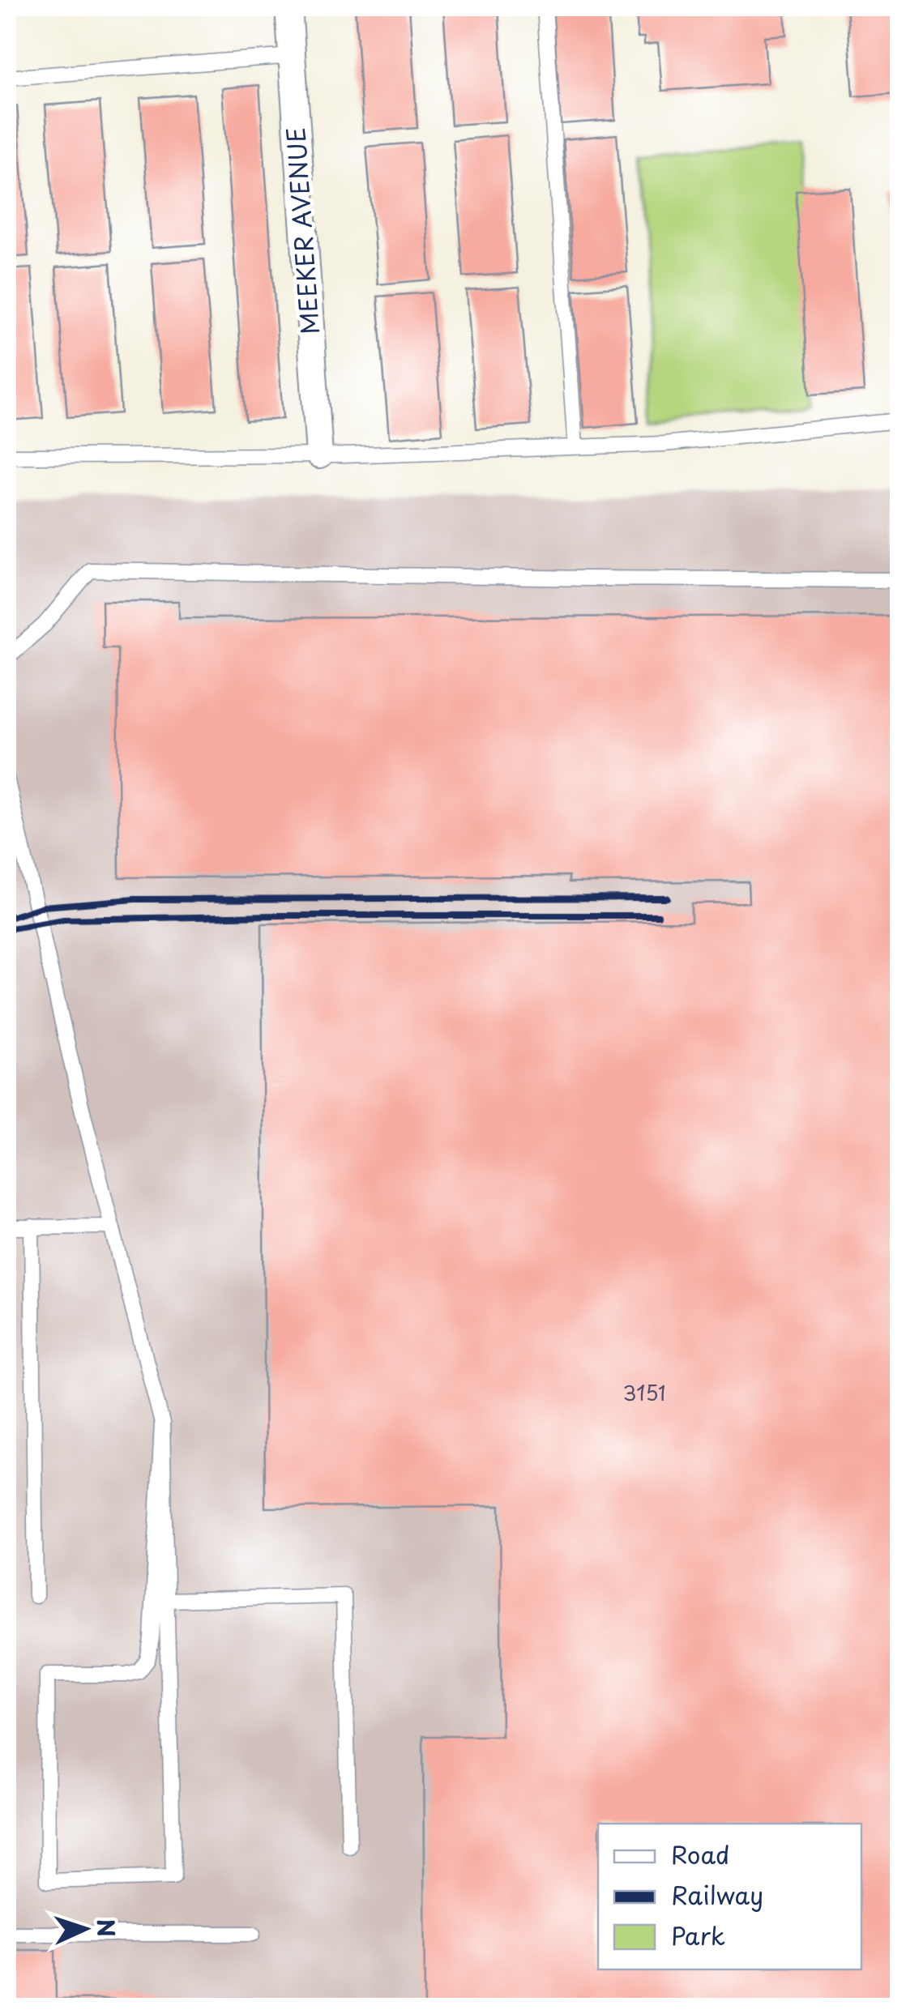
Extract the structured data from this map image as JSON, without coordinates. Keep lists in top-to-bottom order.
{
  "streets": {
    "street": ["MEEKER AVENUE"]
  },
  "house_numbers": ["3151"],
  "legend": ["Road", "Railway", "Park"],
  "north": "right"
}
